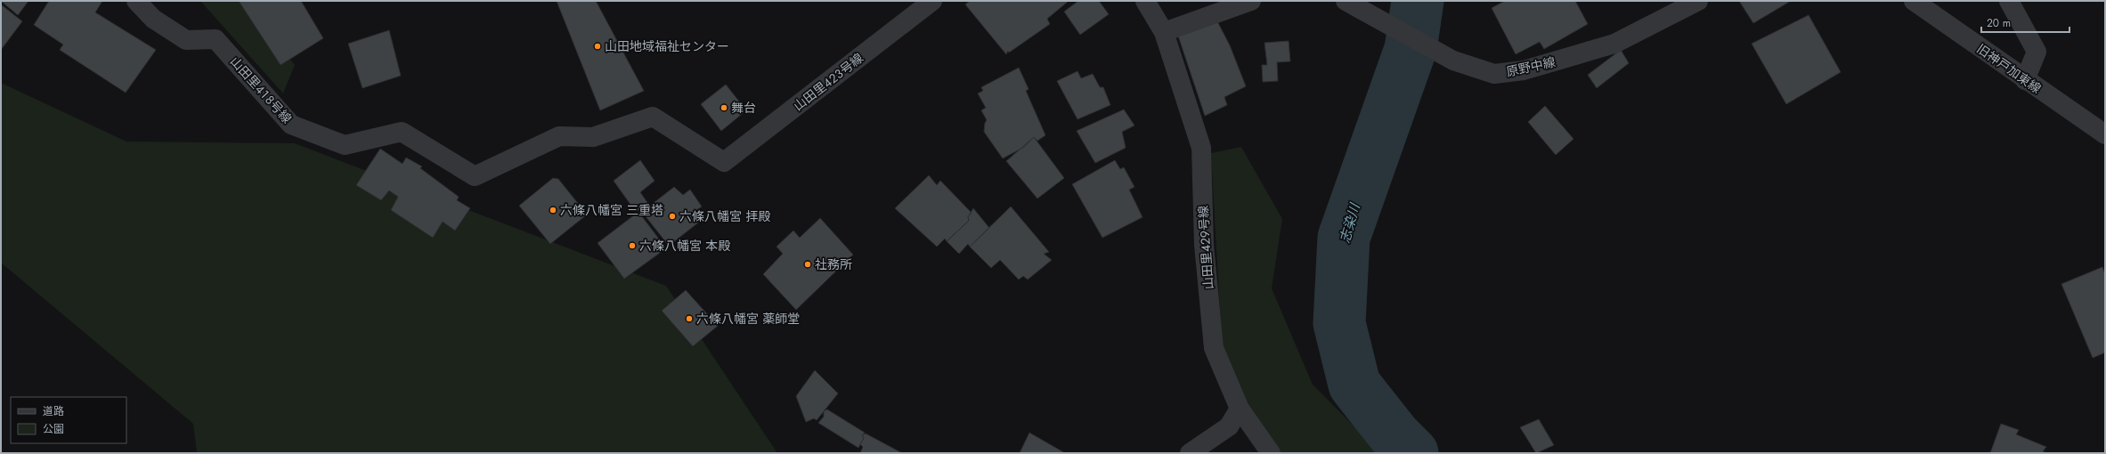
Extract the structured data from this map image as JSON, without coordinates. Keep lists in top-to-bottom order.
{
  "streets": {
    "street": [
      "原野中線",
      "旧神戸加東線",
      "山田里４２３号線",
      "山田里４１８号線",
      "山田里４２９号線"
    ]
  },
  "crossings": [
    ["山田里４２３号線", "山田里４１８号線"]
  ],
  "water": ["志染川"],
  "places": [
    "山田地域福祉センター",
    "舞台",
    "六條八幡宮 三重塔",
    "六條八幡宮 拝殿",
    "六條八幡宮 本殿",
    "社務所",
    "六條八幡宮 薬師堂"
  ],
  "legend": ["道路", "公園"],
  "scale_bar": "20 m"
}
